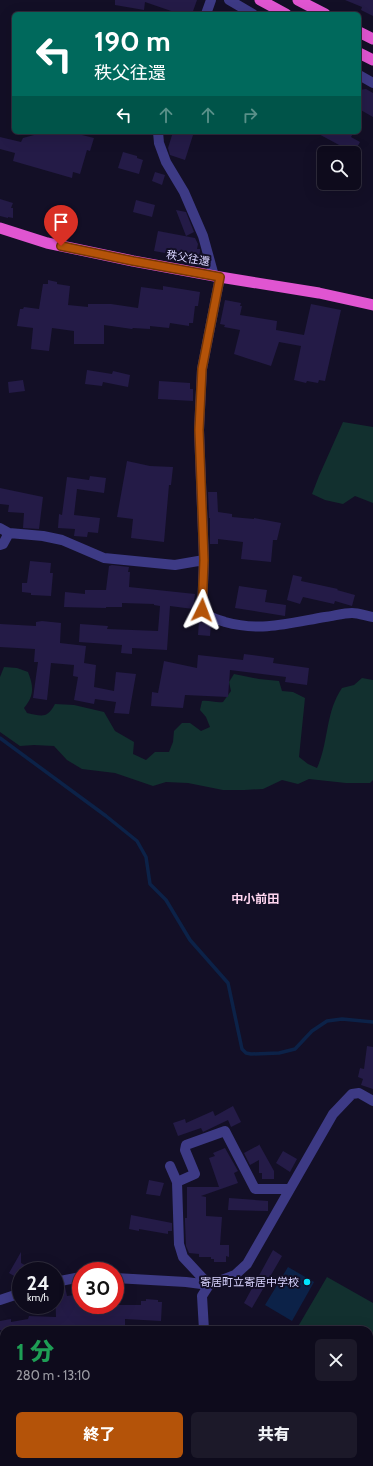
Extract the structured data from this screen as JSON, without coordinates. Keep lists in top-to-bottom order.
{
  "streets": {
    "highway": ["秩父往還"]
  },
  "districts": ["中小前田"],
  "places": ["寄居町立寄居中学校"],
  "page": {
    "turn": ["190 m", "秩父往還"],
    "speed": "24 km/h",
    "limit": "30",
    "heading": ["1 分", "280 m · 13:10"],
    "buttons": ["終了", "共有"]
  }
}
